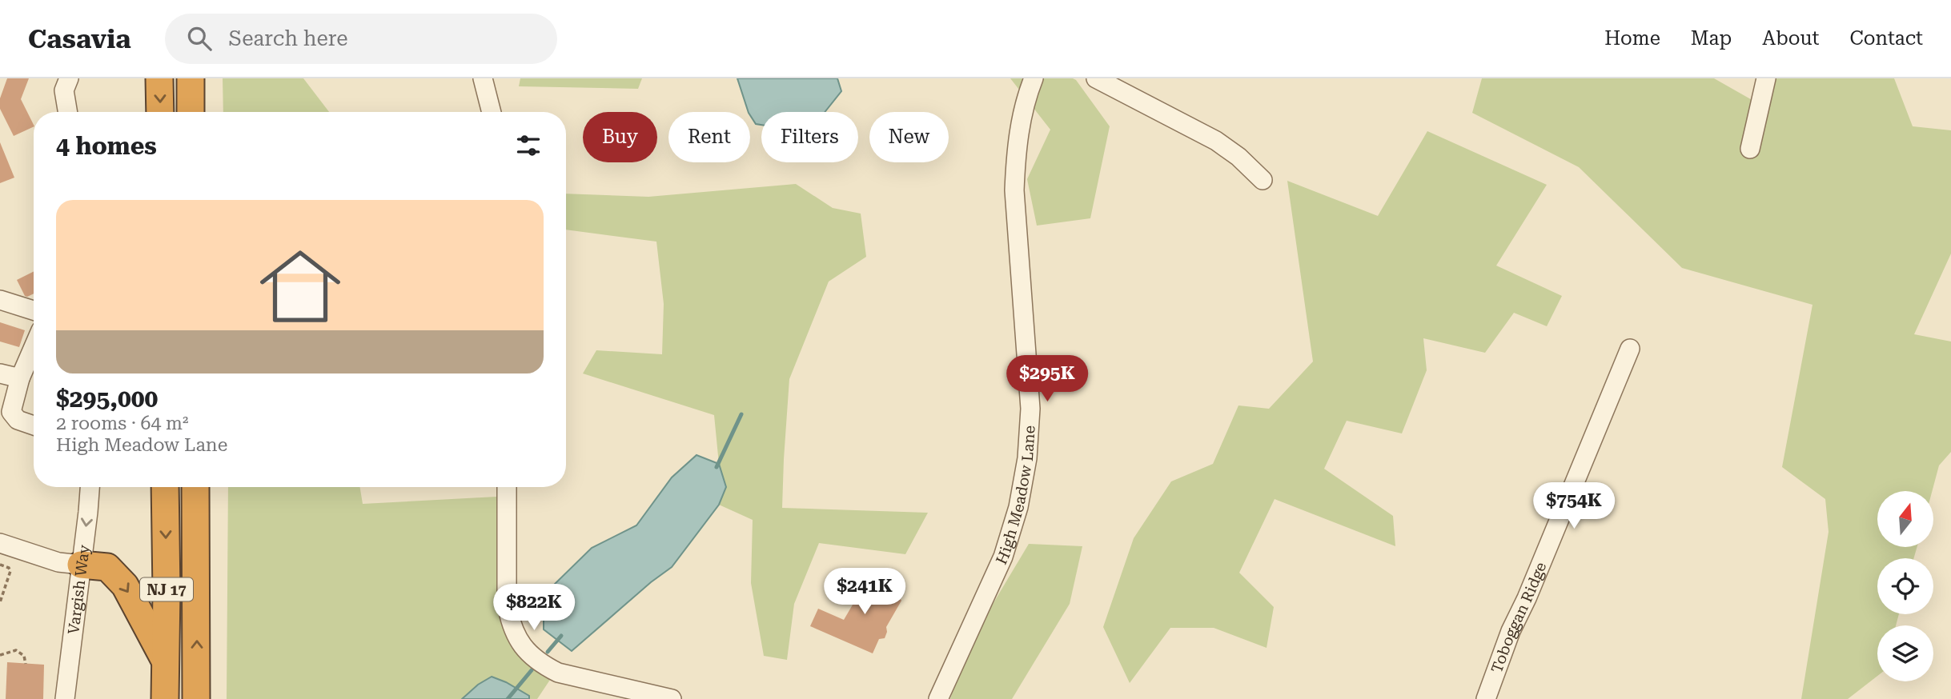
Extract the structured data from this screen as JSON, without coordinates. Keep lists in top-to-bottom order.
{
  "streets": {
    "highway": ["NJ 17"],
    "street": ["High Meadow Lane", "Vargish Way", "Toboggan Ridge"]
  },
  "one_way": ["Vargish Way"],
  "north": "top",
  "page": {
    "header": "Casavia",
    "search": "Search here",
    "nav": [
      "Home",
      "Map",
      "About",
      "Contact"
    ],
    "chip": [
      "Buy",
      "Rent",
      "Filters",
      "New"
    ],
    "heading": "4 homes",
    "list": [
      {
        "name": "$295,000",
        "note": "2 rooms · 64 m² · High Meadow Lane"
      }
    ],
    "price": [
      "$295K",
      "$754K",
      "$241K",
      "$822K"
    ]
  }
}
